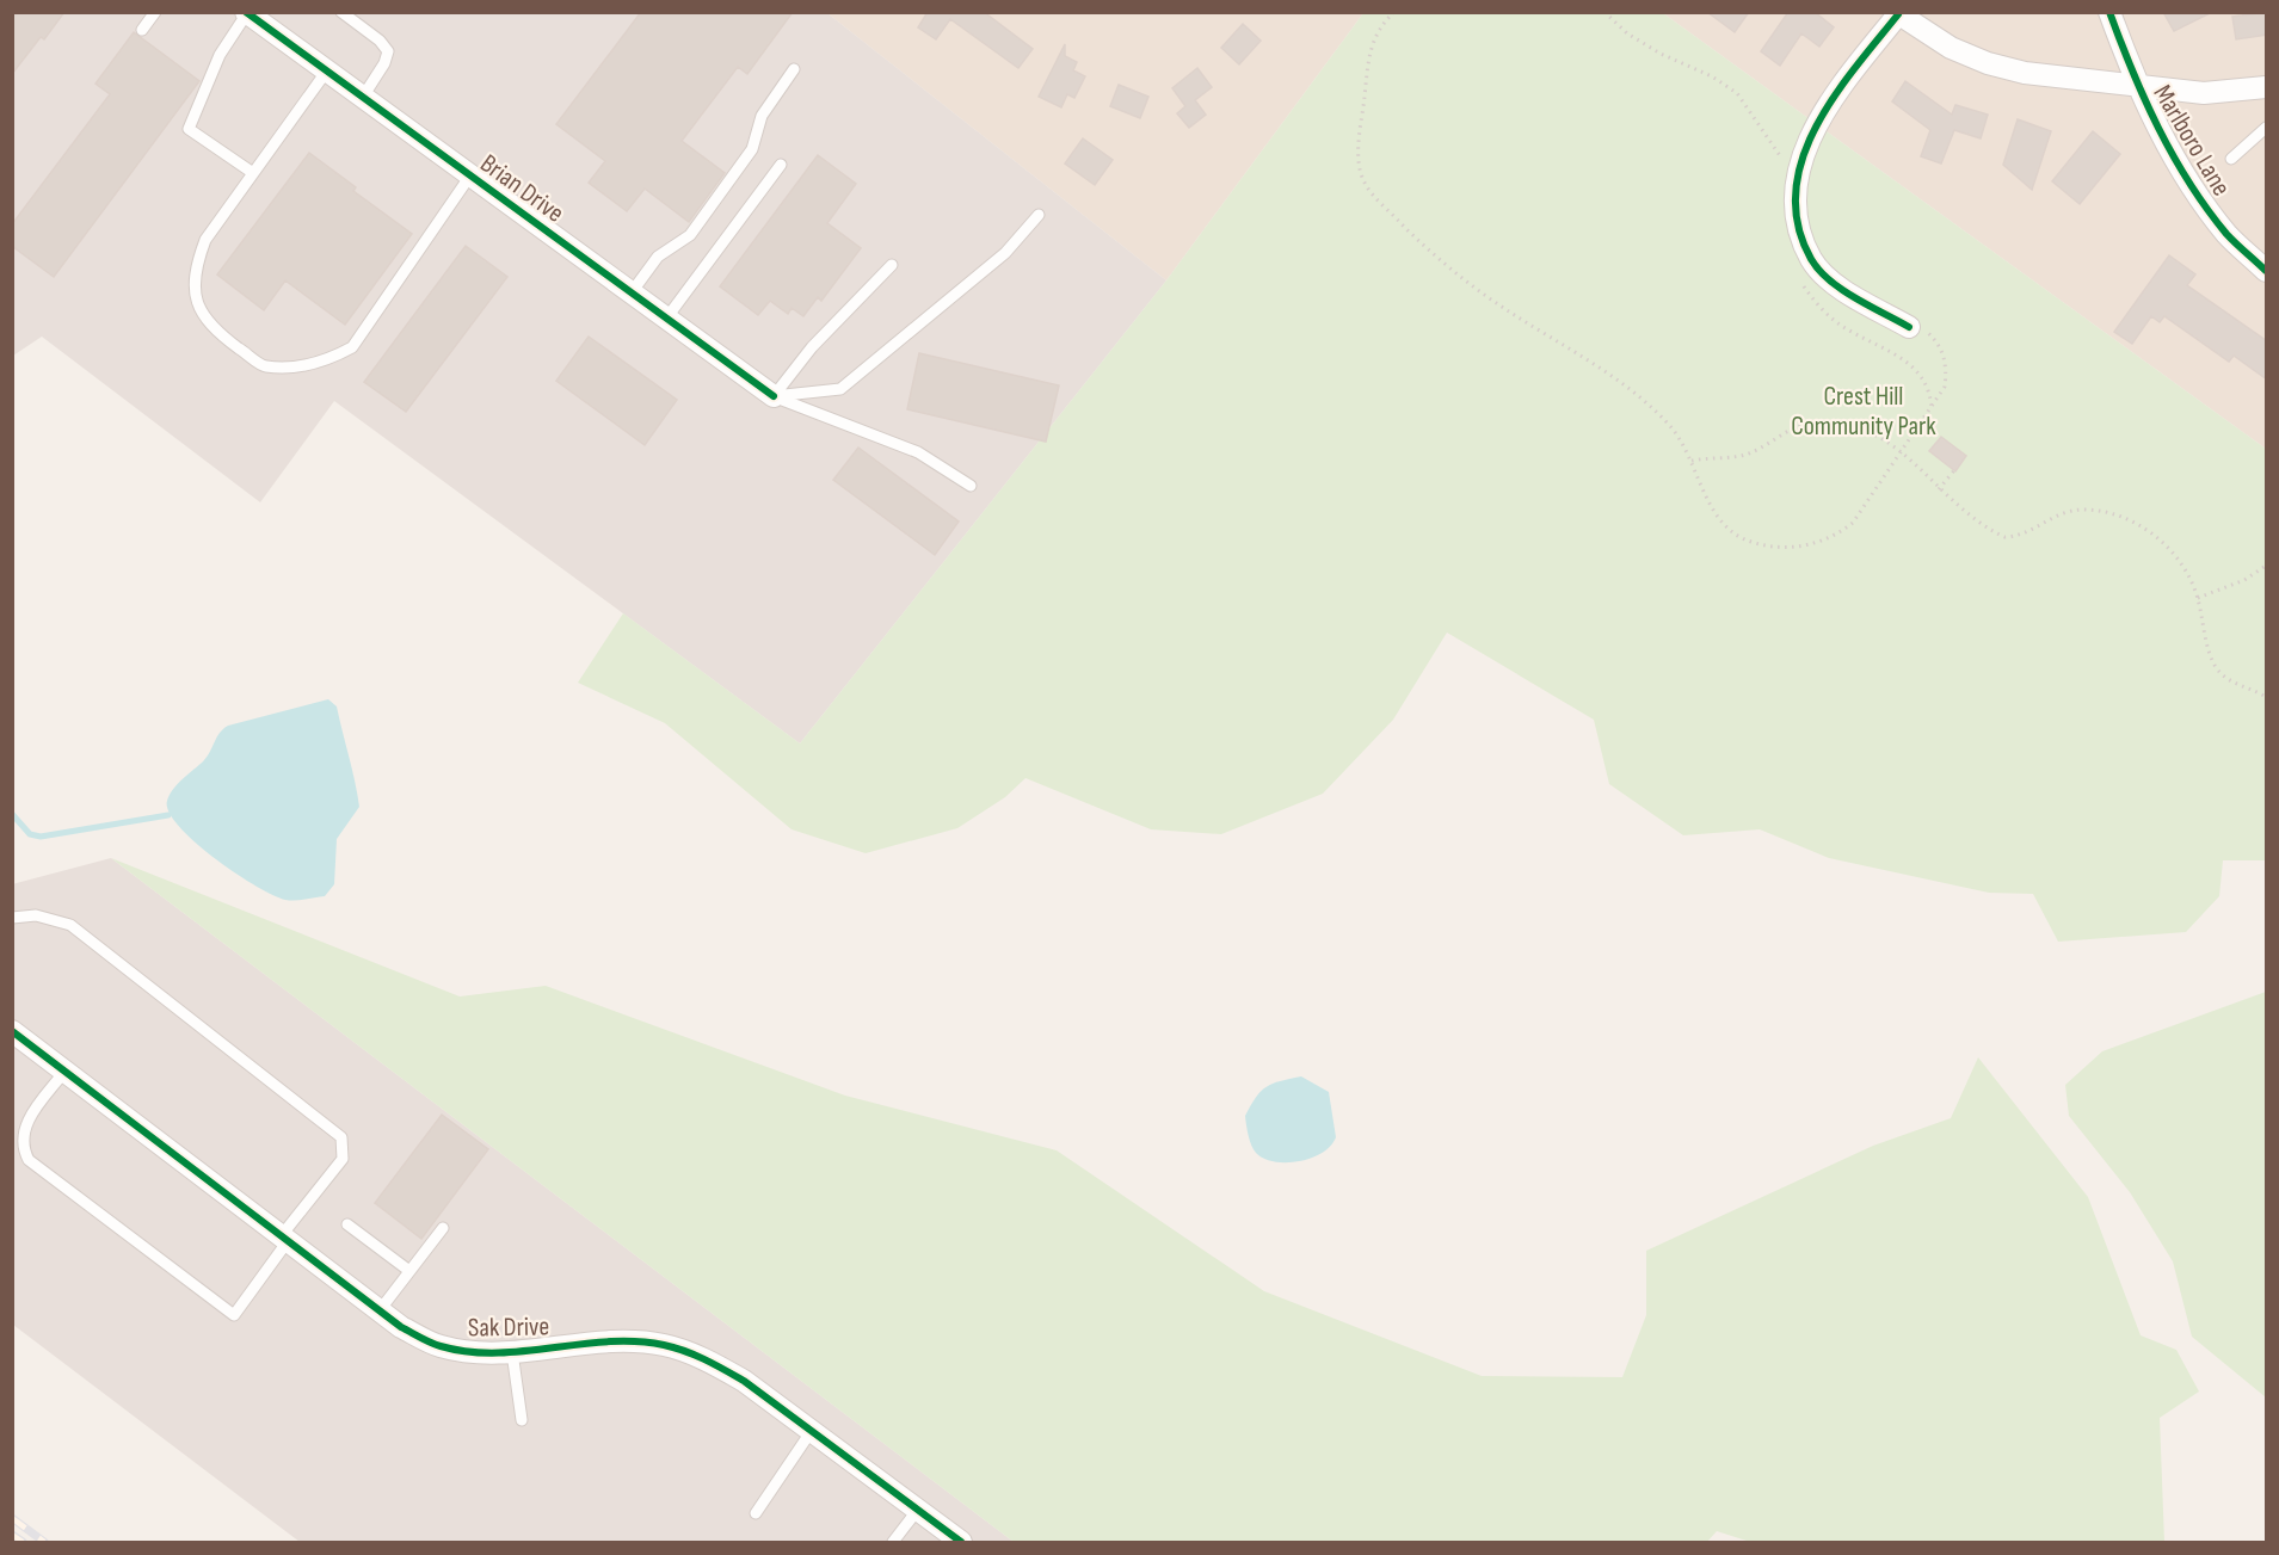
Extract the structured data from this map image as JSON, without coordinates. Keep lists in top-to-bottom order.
{
  "streets": {
    "street": ["Marlboro Lane", "Brian Drive", "Sak Drive"]
  },
  "parks": ["Crest Hill Community Park"]
}
